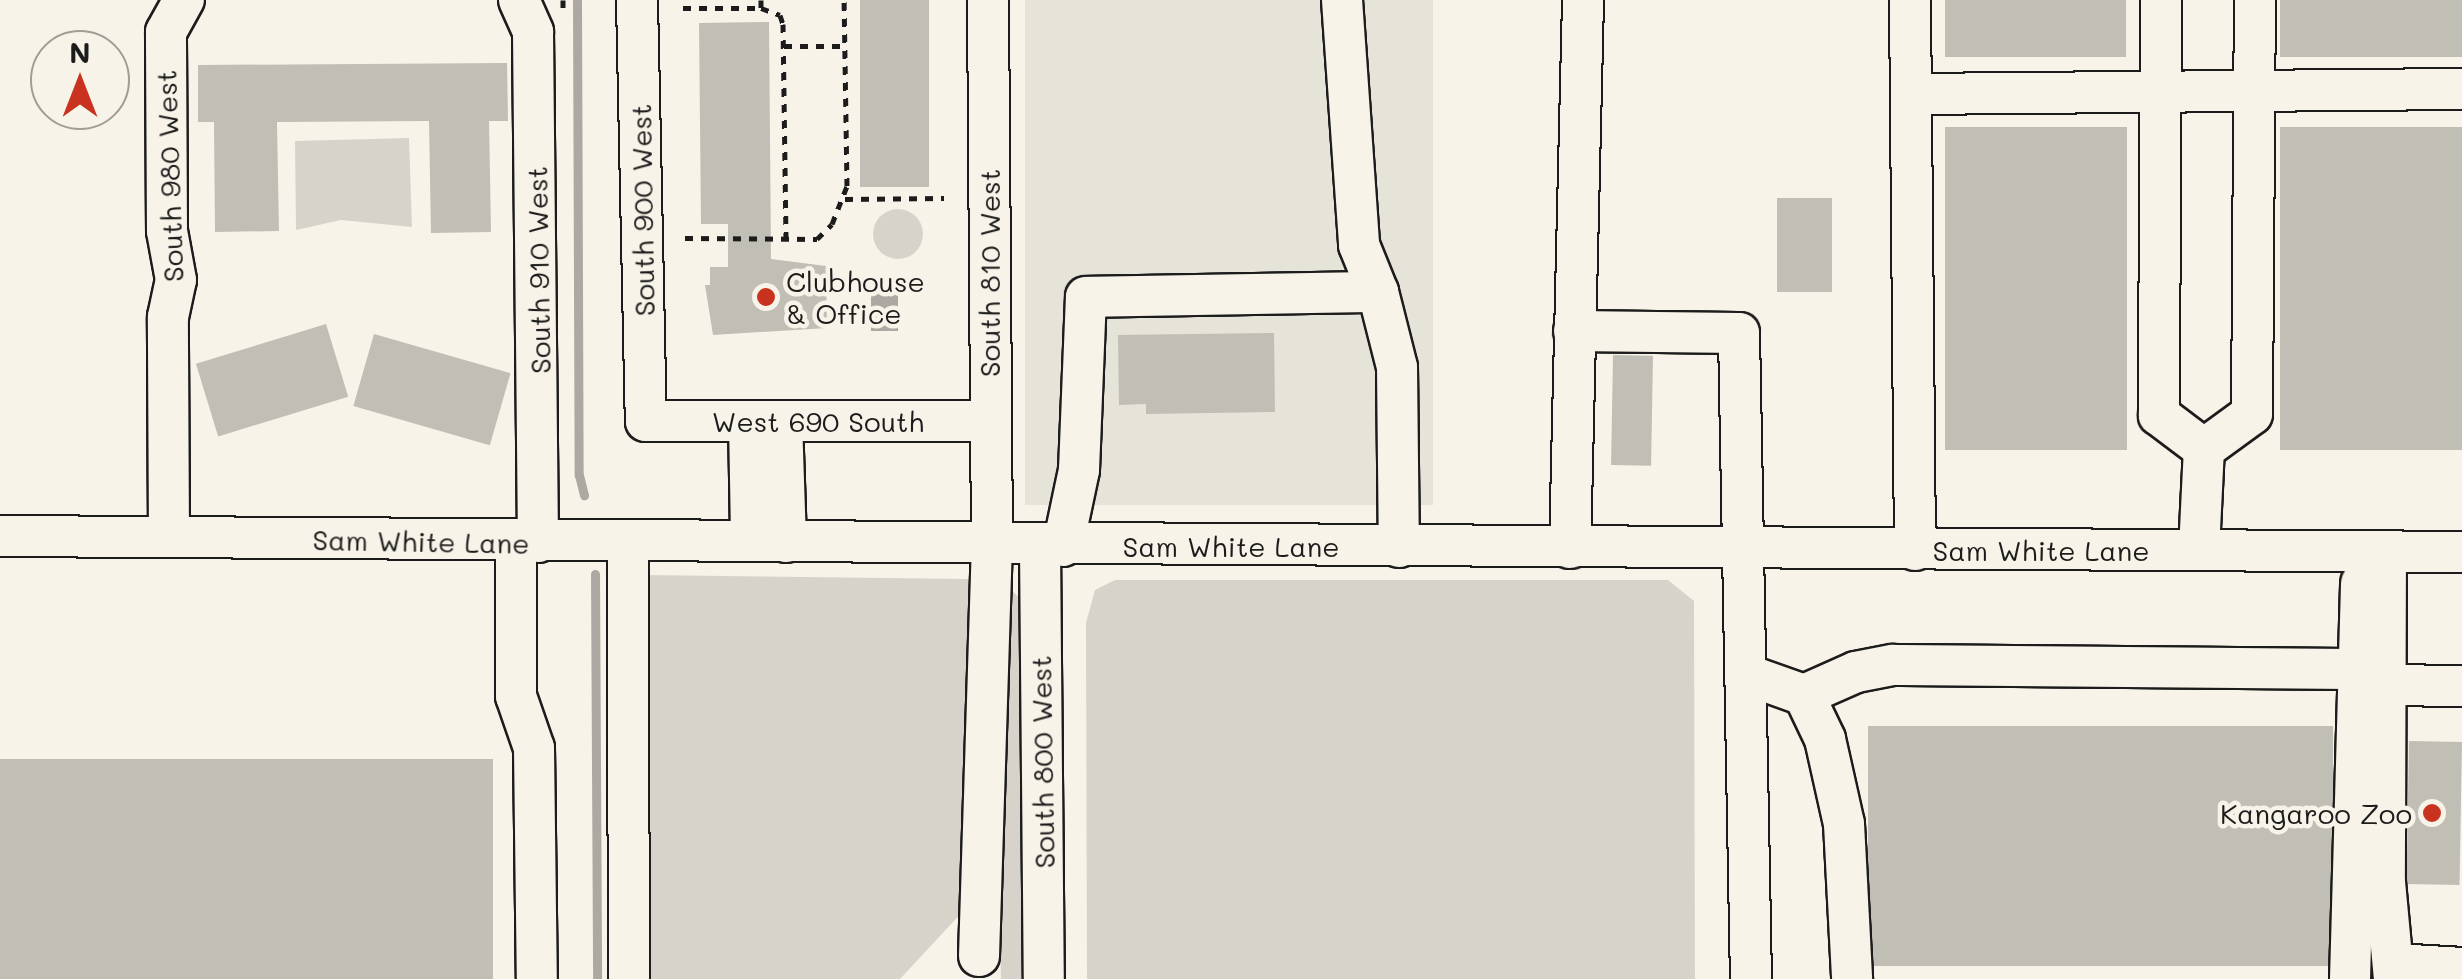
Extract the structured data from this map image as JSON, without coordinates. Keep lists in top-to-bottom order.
{
  "streets": {
    "street": [
      "South 980 West",
      "South 900 West",
      "South 910 West",
      "South 810 West",
      "West 690 South",
      "Sam White Lane",
      "South 800 West"
    ]
  },
  "crossings": [
    ["South 980 West", "Sam White Lane"],
    ["South 900 West", "West 690 South"],
    ["South 910 West", "Sam White Lane"],
    ["South 810 West", "West 690 South"],
    ["South 810 West", "Sam White Lane"],
    ["Sam White Lane", "South 800 West"]
  ],
  "places": ["Clubhouse & Office", "Kangaroo Zoo"],
  "north": "top"
}
